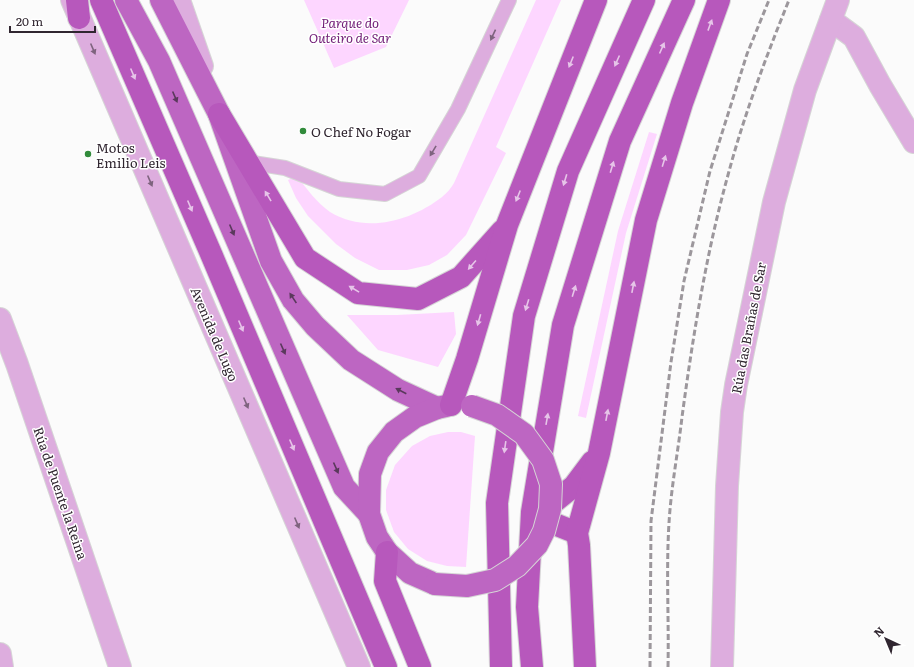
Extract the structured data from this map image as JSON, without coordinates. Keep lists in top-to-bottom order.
{
  "streets": {
    "street": ["Rúa das Brañas de Sar", "Avenida de Lugo", "Rúa de Puente la Reina"]
  },
  "one_way": ["Avenida de Lugo"],
  "parks": ["Parque do Outeiro de Sar"],
  "places": ["O Chef No Fogar", "Motos Emilio Leis"],
  "scale_bar": "20 m",
  "north": "top left"
}
